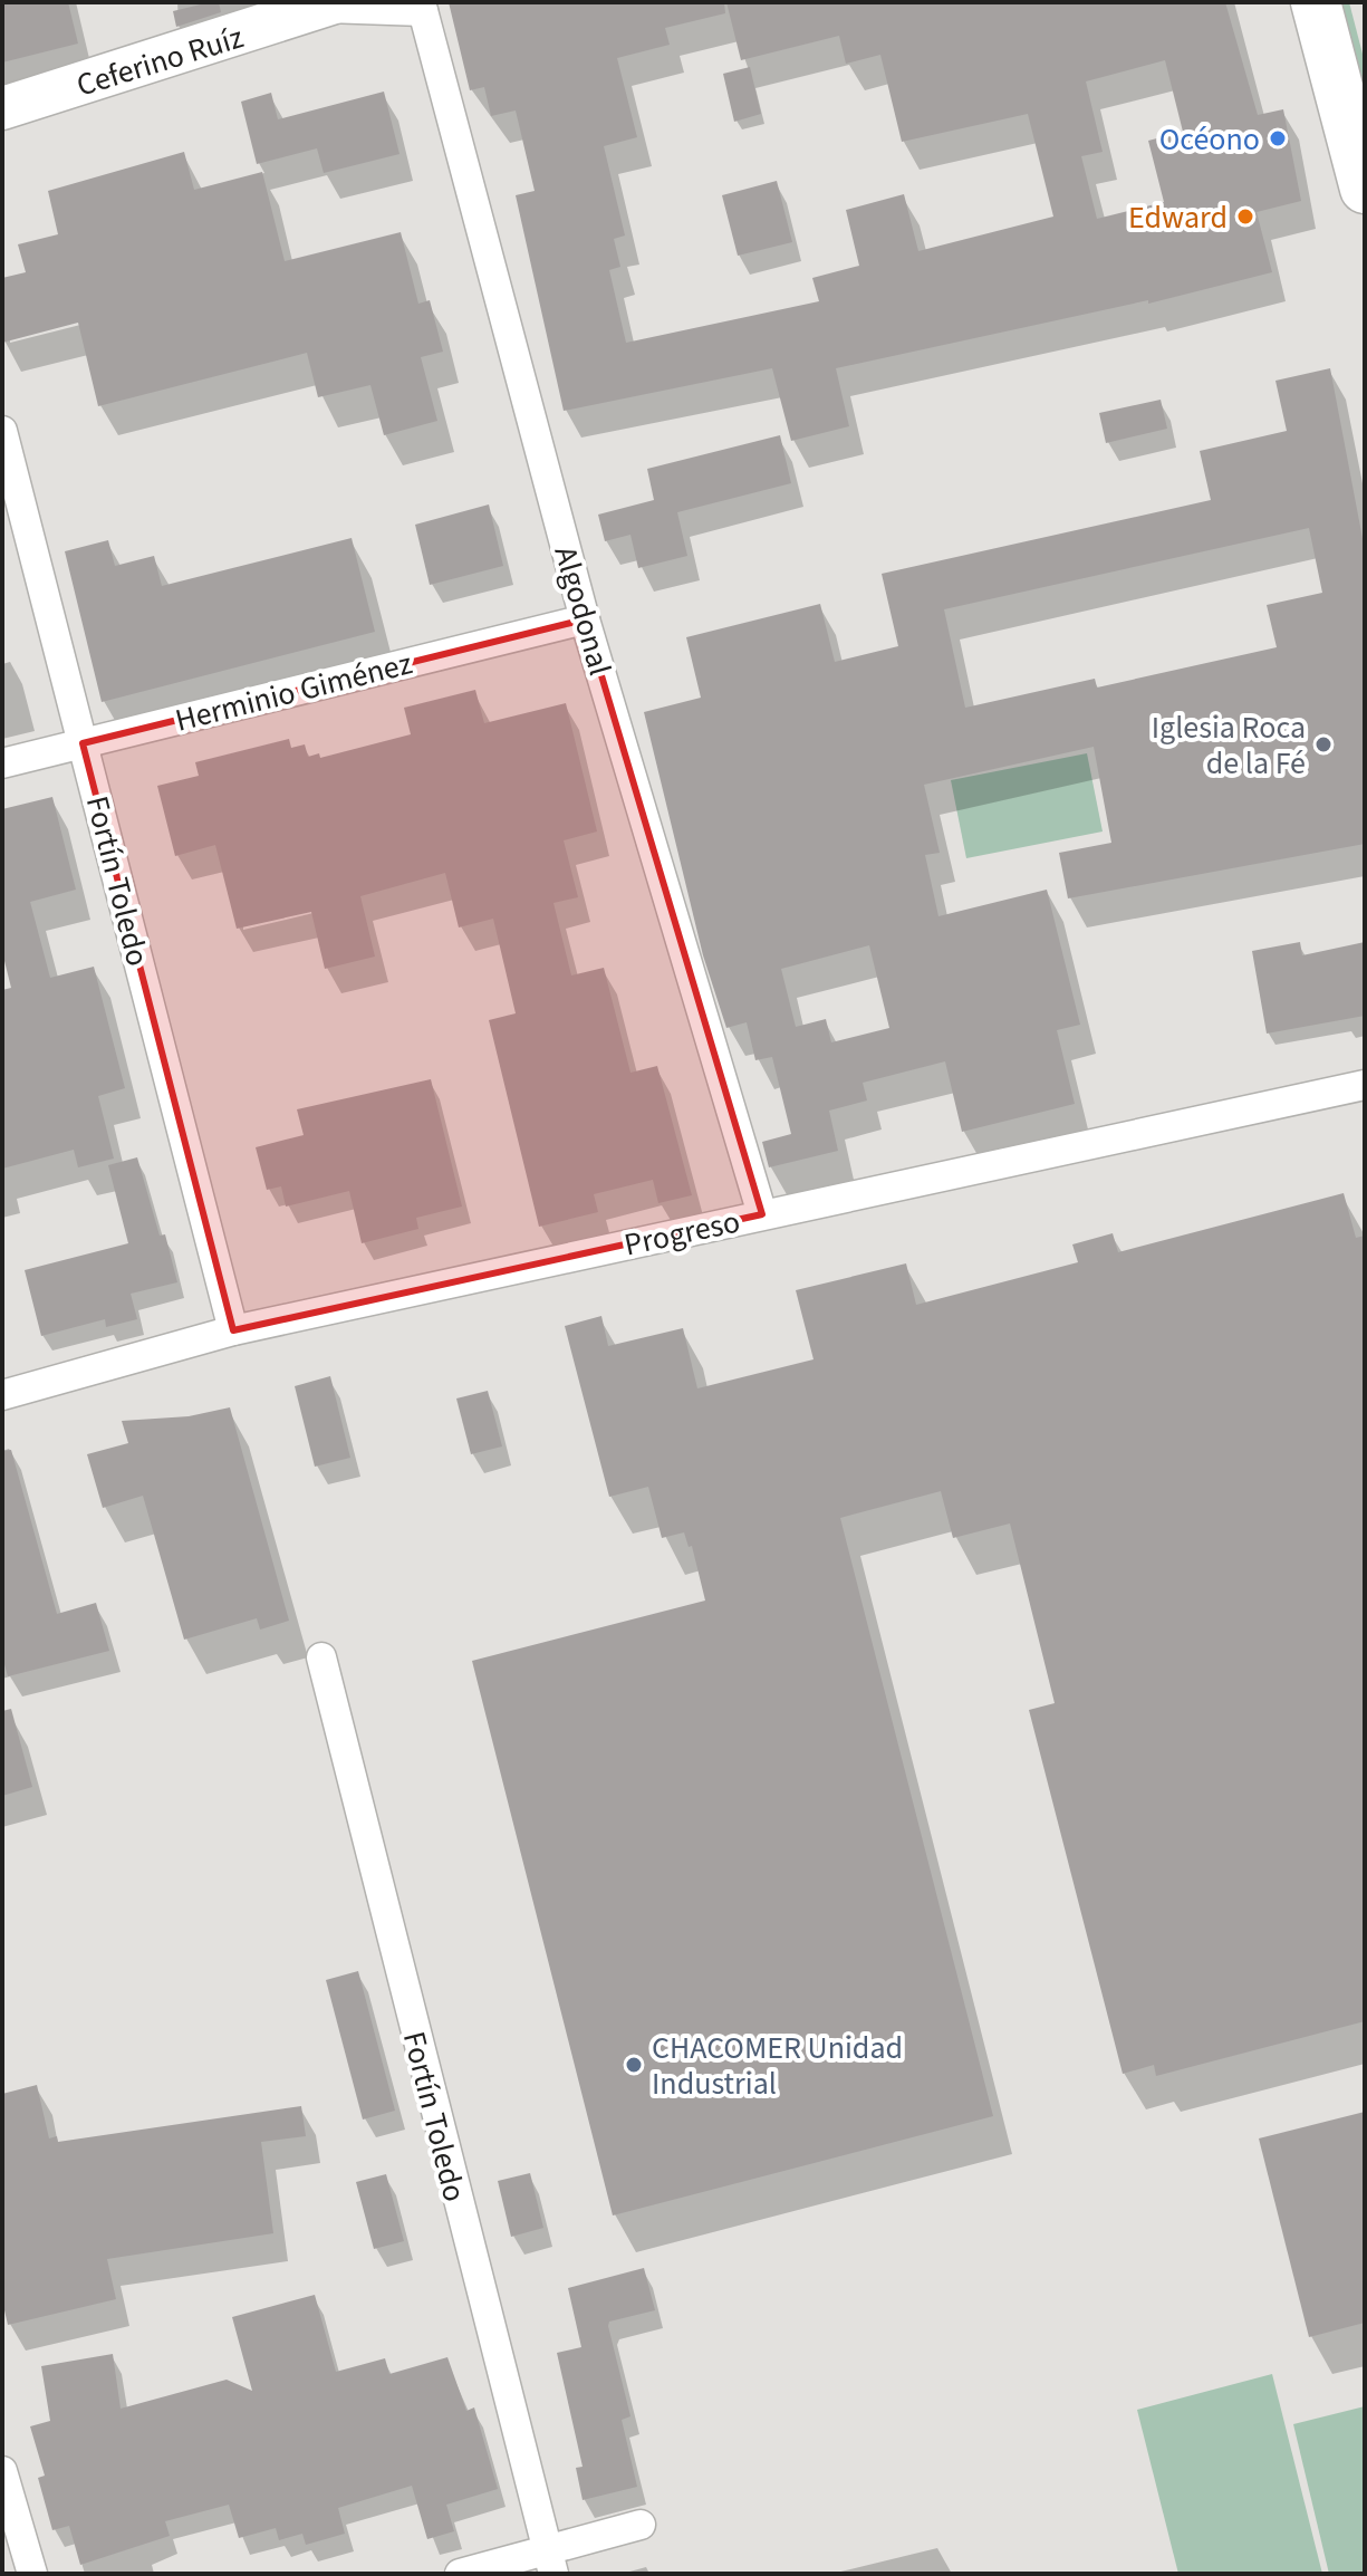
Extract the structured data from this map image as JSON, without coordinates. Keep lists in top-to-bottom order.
{
  "streets": {
    "street": [
      "Ceferino Ruíz",
      "Algodonal",
      "Herminio Giménez",
      "Fortín Toledo",
      "Progreso"
    ]
  },
  "crossings": [
    ["Ceferino Ruíz", "Algodonal"],
    ["Algodonal", "Herminio Giménez"],
    ["Algodonal", "Progreso"],
    ["Herminio Giménez", "Fortín Toledo"],
    ["Fortín Toledo", "Progreso"]
  ],
  "places": [
    "Océono",
    "Edward",
    "Iglesia Roca de la Fé",
    "CHACOMER Unidad Industrial"
  ]
}
